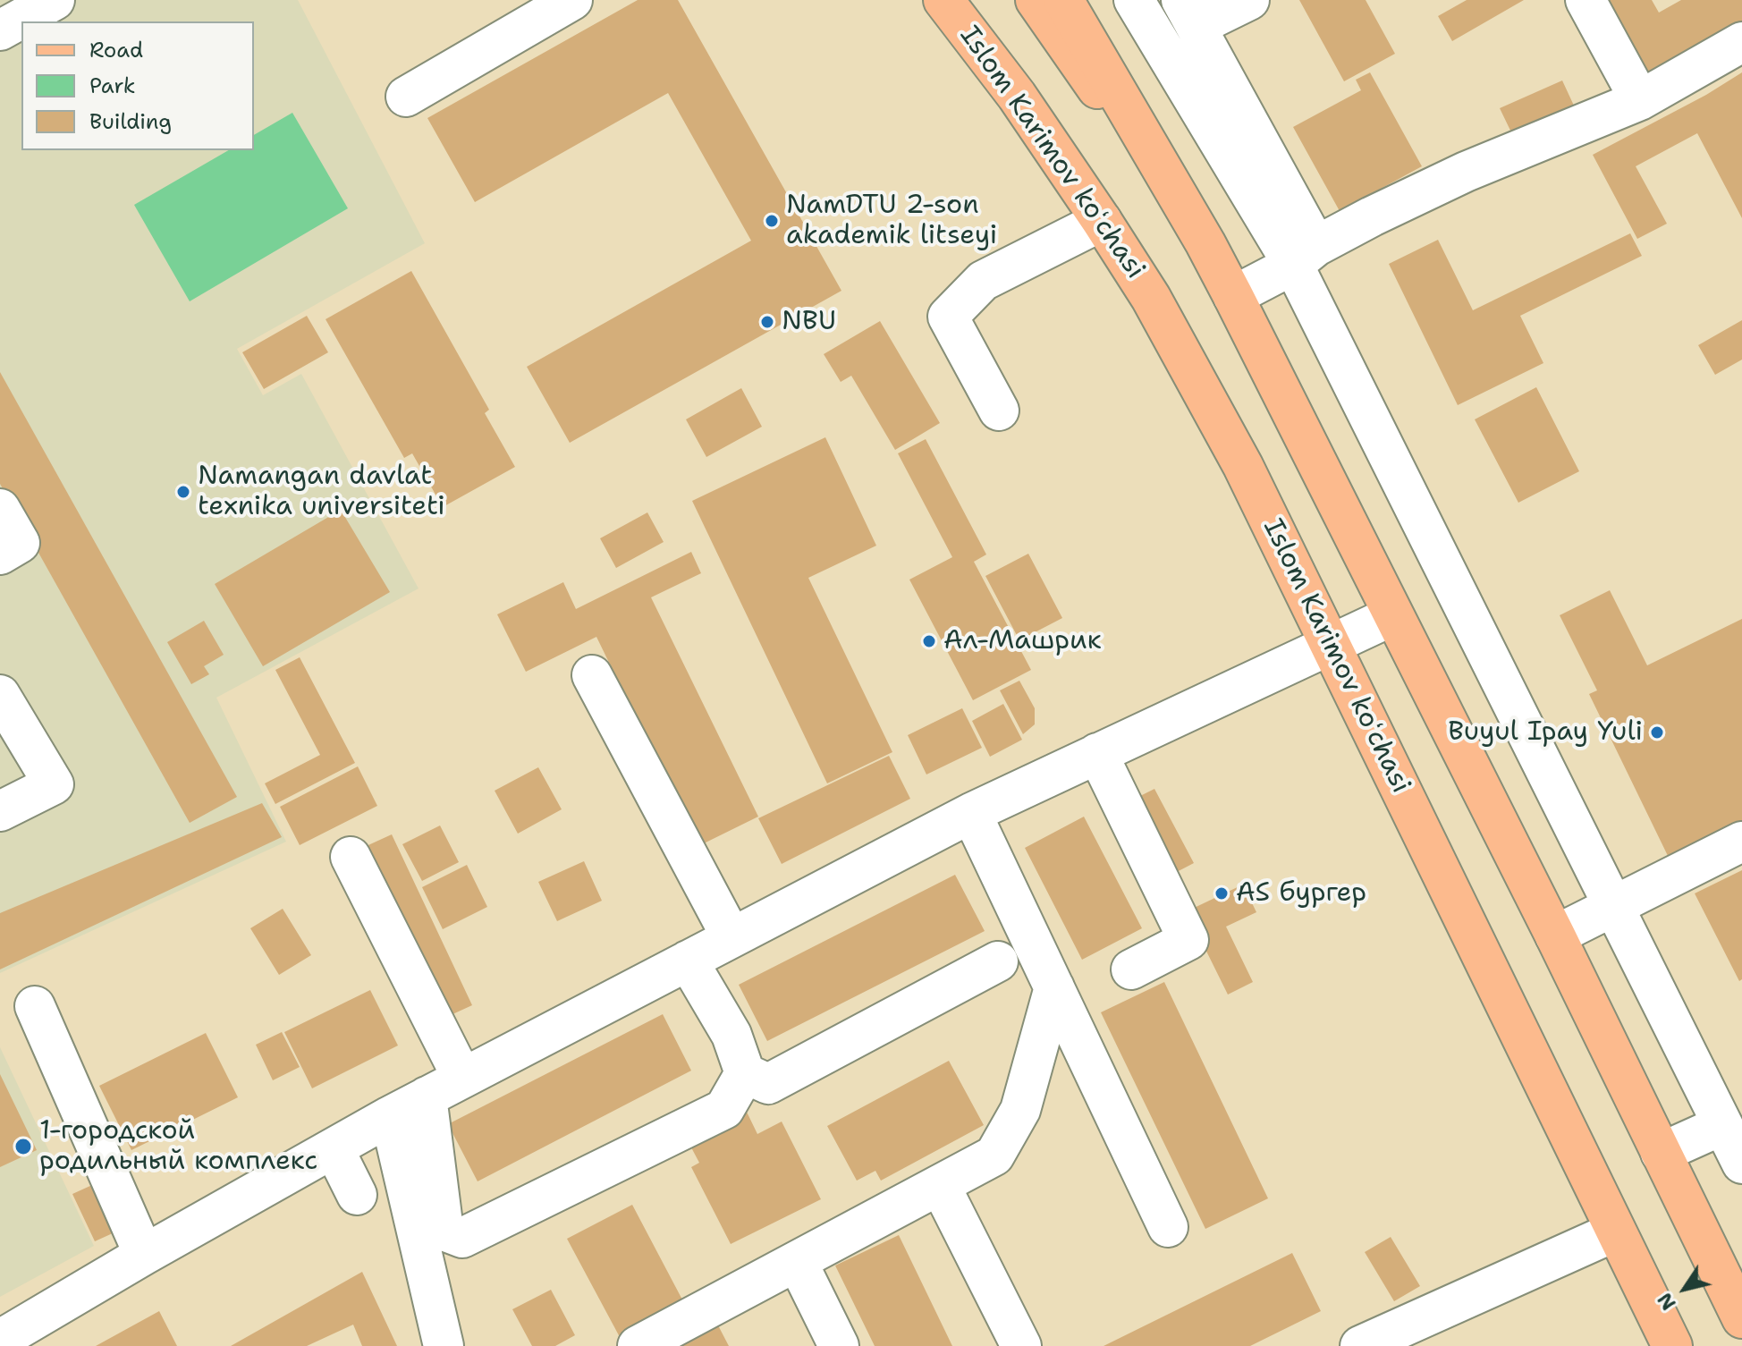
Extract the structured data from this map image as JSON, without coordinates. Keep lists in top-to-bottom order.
{
  "streets": {
    "main road": ["Islom Karimov koʻchasi"]
  },
  "places": [
    "NamDTU 2-son akademik litseyi",
    "NBU",
    "Namangan davlat texnika universiteti",
    "Ал-Машрик",
    "Buyul Ipay Yuli",
    "AS бургер",
    "1-городской родильный комплекс"
  ],
  "legend": ["Road", "Park", "Building"],
  "north": "bottom left"
}
